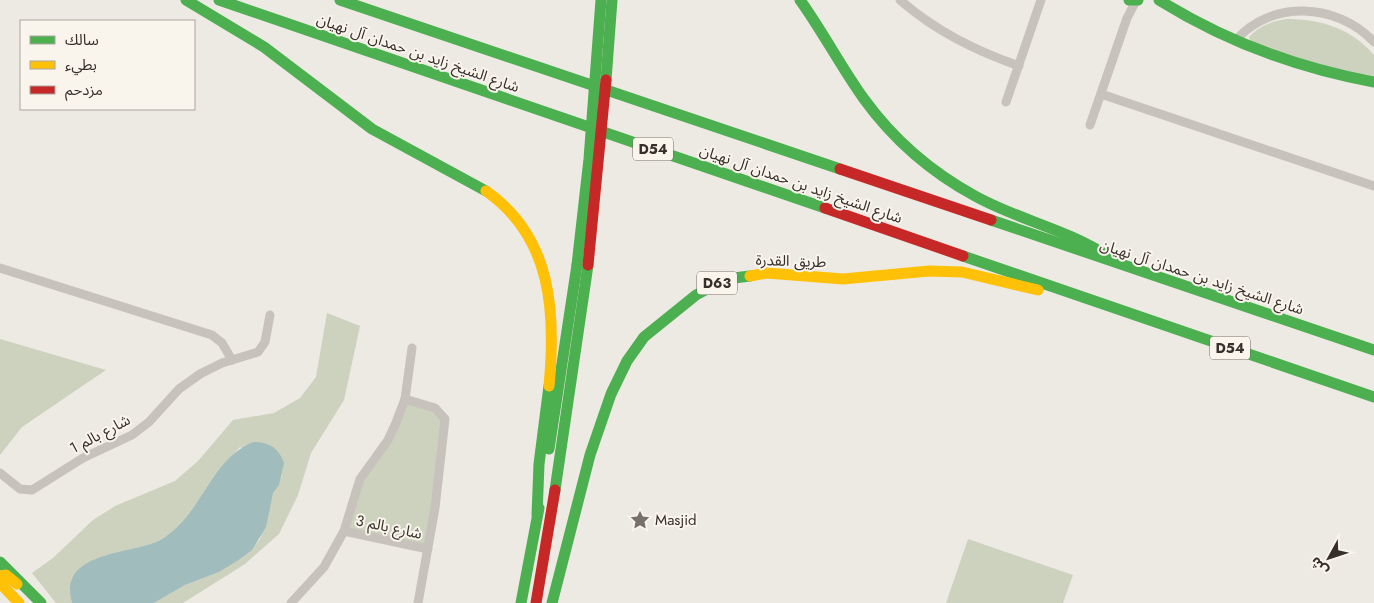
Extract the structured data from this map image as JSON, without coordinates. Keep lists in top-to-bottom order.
{
  "streets": {
    "main road": [
      "شارع الشيخ زايد بن حمدان آل نهيان",
      "D54",
      "طريق القدرة",
      "D63"
    ],
    "street": ["شارع بالم 1", "شارع بالم 3"]
  },
  "crossings": [
    ["شارع الشيخ زايد بن حمدان آل نهيان", "طريق القدرة"]
  ],
  "places": {
    "place": ["Masjid"]
  },
  "legend": ["سالك", "بطيء", "مزدحم"],
  "north": "bottom left"
}
